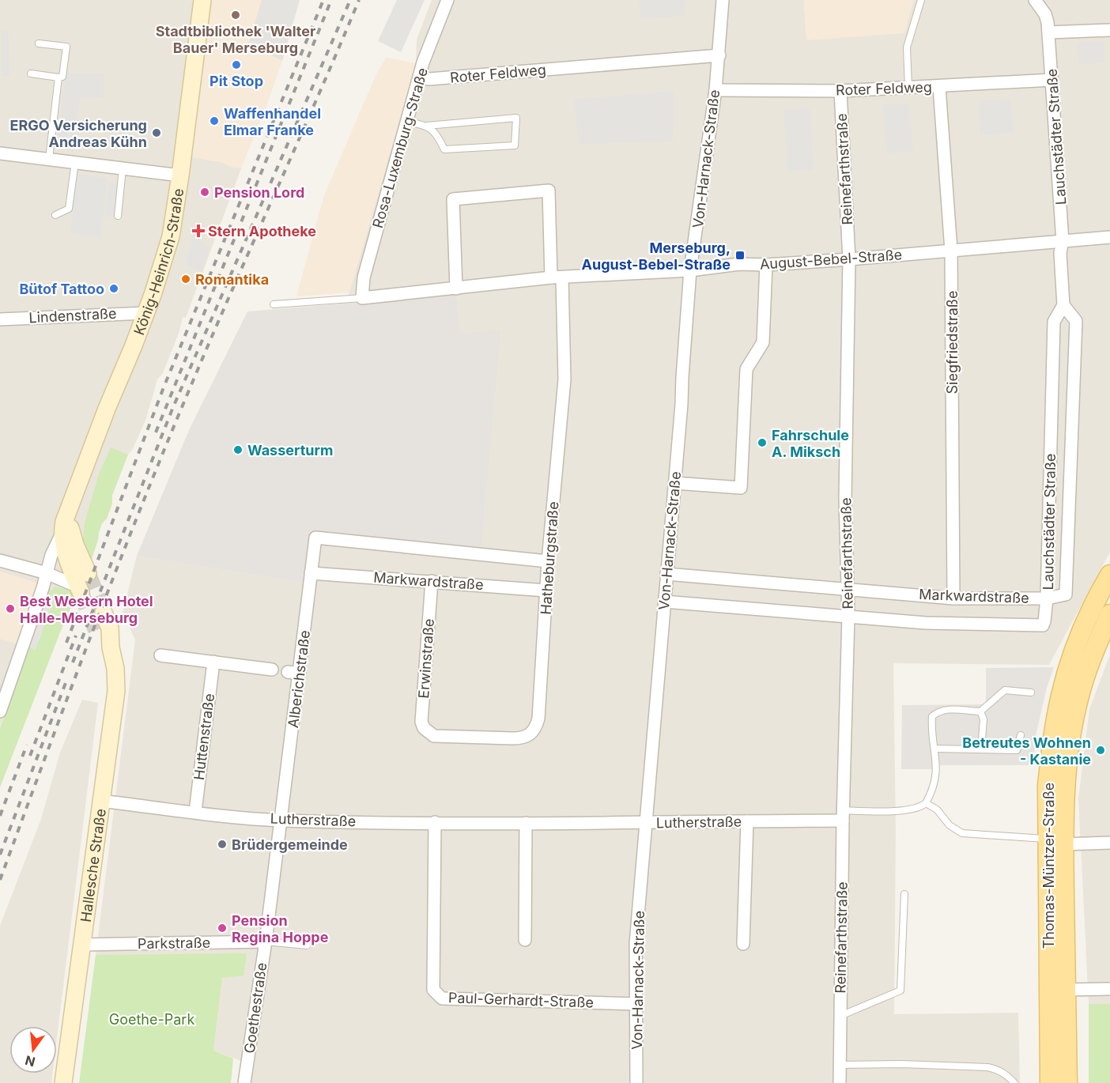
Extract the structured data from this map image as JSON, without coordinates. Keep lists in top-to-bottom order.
{
  "streets": {
    "main road": ["König-Heinrich-Straße", "Hallesche Straße", "Thomas-Müntzer-Straße"],
    "street": [
      "Roter Feldweg",
      "Lauchstädter Straße",
      "Rosa-Luxemburg-Straße",
      "Von-Harnack-Straße",
      "Reinefarthstraße",
      "August-Bebel-Straße",
      "Lindenstraße",
      "Siegfriedstraße",
      "Hatheburgstraße",
      "Markwardstraße",
      "Erwinstraße",
      "Alberichstraße",
      "Huttenstraße",
      "Lutherstraße",
      "Parkstraße",
      "Paul-Gerhardt-Straße",
      "Goethestraße"
    ]
  },
  "crossings": [
    ["Roter Feldweg", "Lauchstädter Straße"],
    ["Roter Feldweg", "Rosa-Luxemburg-Straße"],
    ["Roter Feldweg", "Von-Harnack-Straße"],
    ["Roter Feldweg", "Reinefarthstraße"],
    ["Roter Feldweg", "Siegfriedstraße"],
    ["Lauchstädter Straße", "August-Bebel-Straße"],
    ["Lauchstädter Straße", "Markwardstraße"],
    ["Rosa-Luxemburg-Straße", "August-Bebel-Straße"],
    ["Von-Harnack-Straße", "August-Bebel-Straße"],
    ["Von-Harnack-Straße", "Markwardstraße"],
    ["Von-Harnack-Straße", "Lutherstraße"],
    ["Von-Harnack-Straße", "Paul-Gerhardt-Straße"],
    ["Reinefarthstraße", "August-Bebel-Straße"],
    ["Reinefarthstraße", "Markwardstraße"],
    ["Reinefarthstraße", "Lutherstraße"],
    ["August-Bebel-Straße", "Siegfriedstraße"],
    ["August-Bebel-Straße", "Hatheburgstraße"],
    ["König-Heinrich-Straße", "Lindenstraße"],
    ["Siegfriedstraße", "Markwardstraße"],
    ["Hatheburgstraße", "Markwardstraße"],
    ["Hatheburgstraße", "Erwinstraße"],
    ["Hatheburgstraße", "Alberichstraße"],
    ["Markwardstraße", "Erwinstraße"],
    ["Markwardstraße", "Alberichstraße"],
    ["Alberichstraße", "Lutherstraße"],
    ["Alberichstraße", "Goethestraße"],
    ["Huttenstraße", "Lutherstraße"],
    ["Lutherstraße", "Hallesche Straße"],
    ["Lutherstraße", "Paul-Gerhardt-Straße"],
    ["Lutherstraße", "Goethestraße"],
    ["Hallesche Straße", "Parkstraße"],
    ["Parkstraße", "Goethestraße"]
  ],
  "parks": ["Goethe-Park"],
  "places": {
    "other": [
      "Stadtbibliothek 'Walter Bauer' Merseburg",
      "Pit Stop",
      "Waffenhandel Elmar Franke",
      "ERGO Versicherung Andreas Kühn",
      "Pension Lord",
      "Romantika",
      "Bütof Tattoo",
      "Fahrschule A. Miksch",
      "Wasserturm",
      "Best Western Hotel Halle-Merseburg",
      "Betreutes Wohnen - Kastanie",
      "Brüdergemeinde",
      "Pension Regina Hoppe"
    ],
    "health": ["Stern Apotheke"],
    "transit": ["Merseburg, August-Bebel-Straße"]
  },
  "north": "bottom"
}
